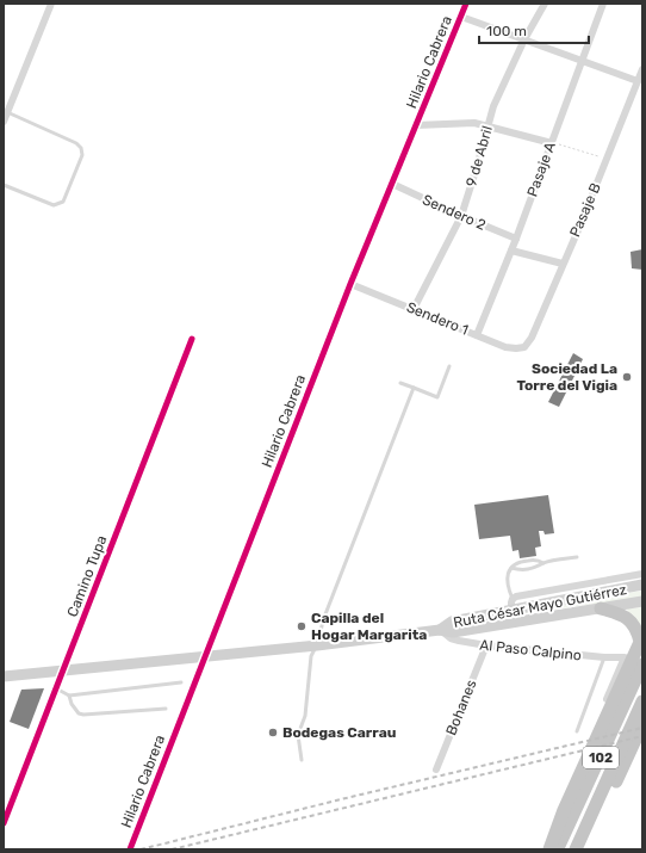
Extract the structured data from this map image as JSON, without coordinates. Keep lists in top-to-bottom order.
{
  "streets": {
    "highway": ["102"],
    "main road": ["Ruta César Mayo Gutiérrez"],
    "street": [
      "Hilario Cabrera",
      "9 de Abril",
      "Pasaje A",
      "Pasaje B",
      "Sendero 2",
      "Sendero 1",
      "Camino Tupa",
      "Al Paso Calpino",
      "Bohanes"
    ]
  },
  "crossings": [
    ["Hilario Cabrera", "Sendero 2"],
    ["Hilario Cabrera", "Sendero 1"],
    ["Hilario Cabrera", "Ruta César Mayo Gutiérrez"],
    ["9 de Abril", "Sendero 2"],
    ["9 de Abril", "Sendero 1"],
    ["Pasaje A", "Sendero 2"],
    ["Pasaje A", "Sendero 1"],
    ["Pasaje B", "Sendero 1"],
    ["Camino Tupa", "Ruta César Mayo Gutiérrez"],
    ["Ruta César Mayo Gutiérrez", "Al Paso Calpino"],
    ["Al Paso Calpino", "Bohanes"]
  ],
  "places": ["Sociedad La Torre del Vigia", "Capilla del Hogar Margarita", "Bodegas Carrau"],
  "scale_bar": "100 m"
}
